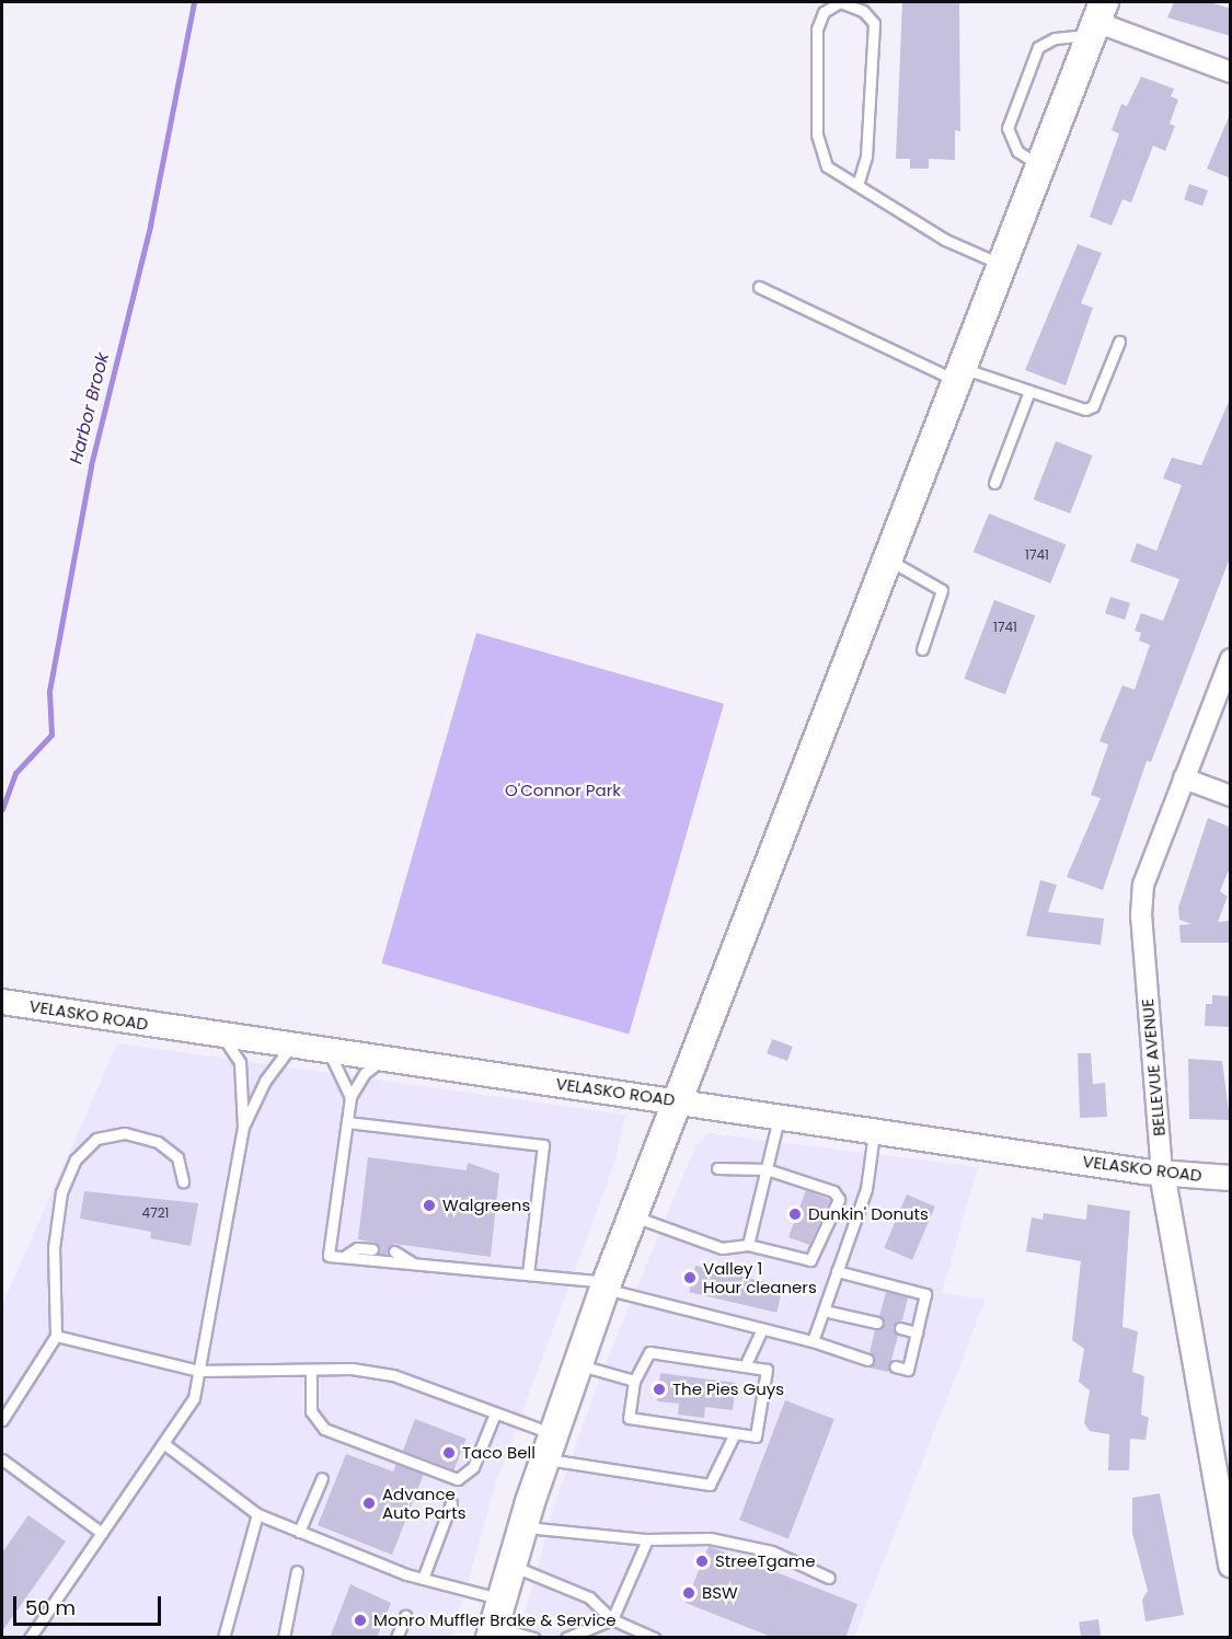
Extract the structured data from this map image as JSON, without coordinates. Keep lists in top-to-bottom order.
{
  "streets": {
    "street": ["VELASKO ROAD", "BELLEVUE AVENUE"]
  },
  "crossings": [
    ["VELASKO ROAD", "BELLEVUE AVENUE"]
  ],
  "water": ["Harbor Brook"],
  "parks": ["O'Connor Park"],
  "places": [
    "Walgreens",
    "Dunkin' Donuts",
    "Valley 1 Hour cleaners",
    "The Pies Guys",
    "Taco Bell",
    "Advance Auto Parts",
    "StreeTgame",
    "BSW",
    "Monro Muffler Brake & Service"
  ],
  "house_numbers": ["1741", "1741", "4721"],
  "scale_bar": "50 m"
}
